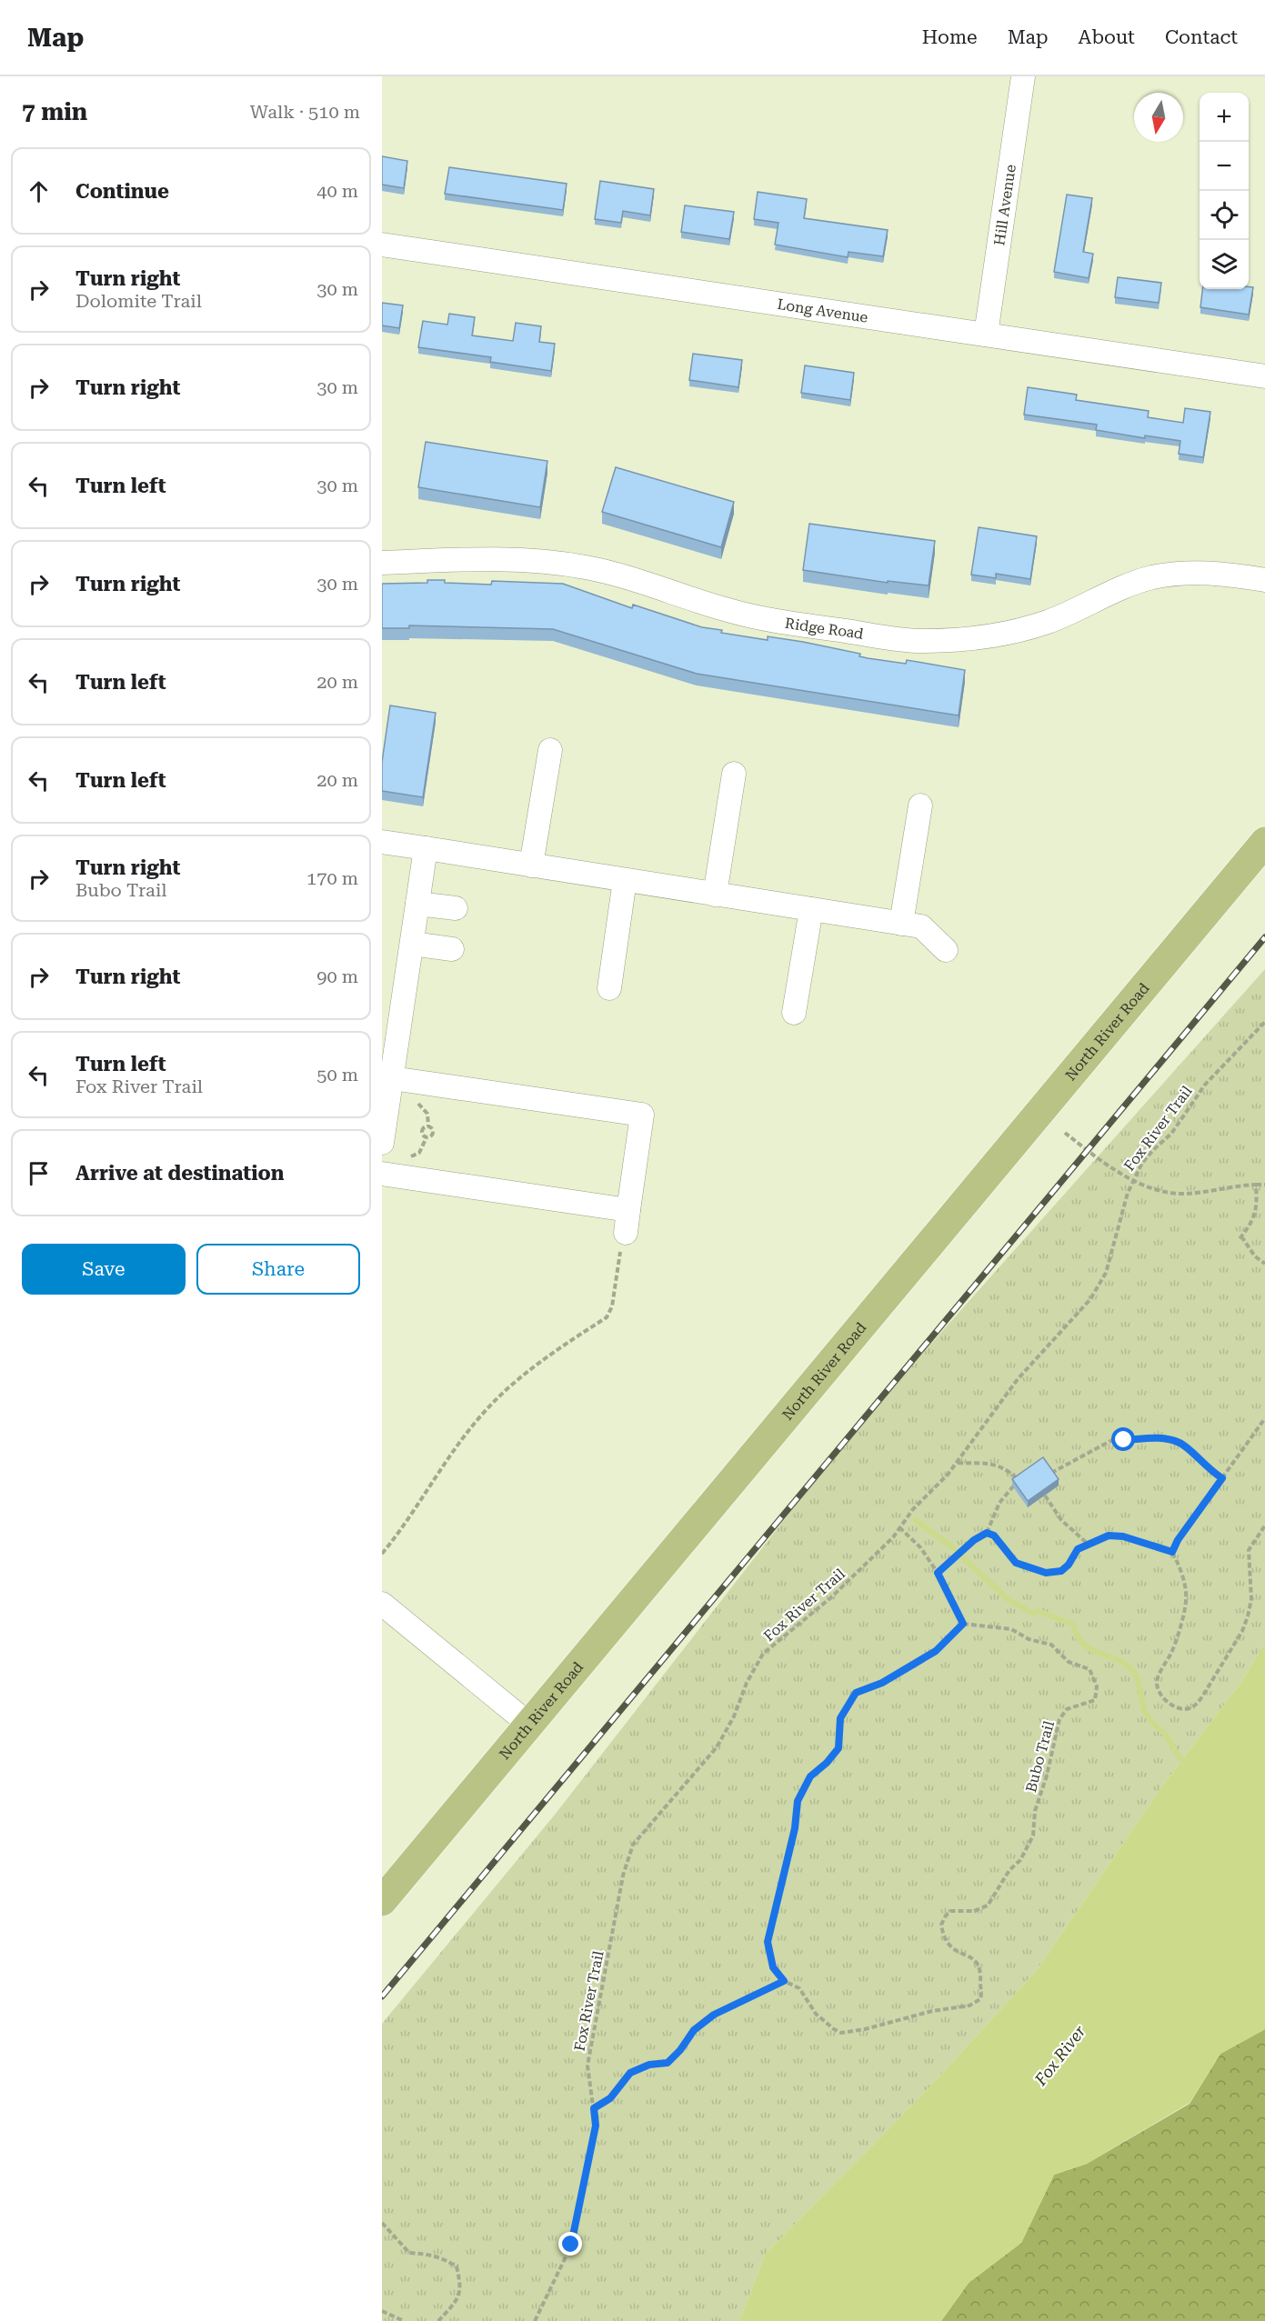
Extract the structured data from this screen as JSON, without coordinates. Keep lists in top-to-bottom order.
{
  "streets": {
    "main road": ["North River Road"],
    "street": ["Hill Avenue", "Long Avenue", "Ridge Road"],
    "path": ["Fox River Trail", "Bubo Trail"]
  },
  "crossings": [
    ["Hill Avenue", "Long Avenue"]
  ],
  "water": ["Fox River"],
  "north": "bottom",
  "page": {
    "header": "Map",
    "nav": [
      "Home",
      "Map",
      "About",
      "Contact"
    ],
    "heading": ["7 min", "Walk · 510 m"],
    "map_buttons": ["+", "−"],
    "list": [
      ["Continue", "40 m"],
      ["Turn right", "Dolomite Trail", "30 m"],
      ["Turn right", "30 m"],
      ["Turn left", "30 m"],
      ["Turn right", "30 m"],
      ["Turn left", "20 m"],
      ["Turn left", "20 m"],
      ["Turn right", "Bubo Trail", "170 m"],
      ["Turn right", "90 m"],
      ["Turn left", "Fox River Trail", "50 m"],
      "Arrive at destination"
    ],
    "buttons": ["Save", "Share"]
  }
}
